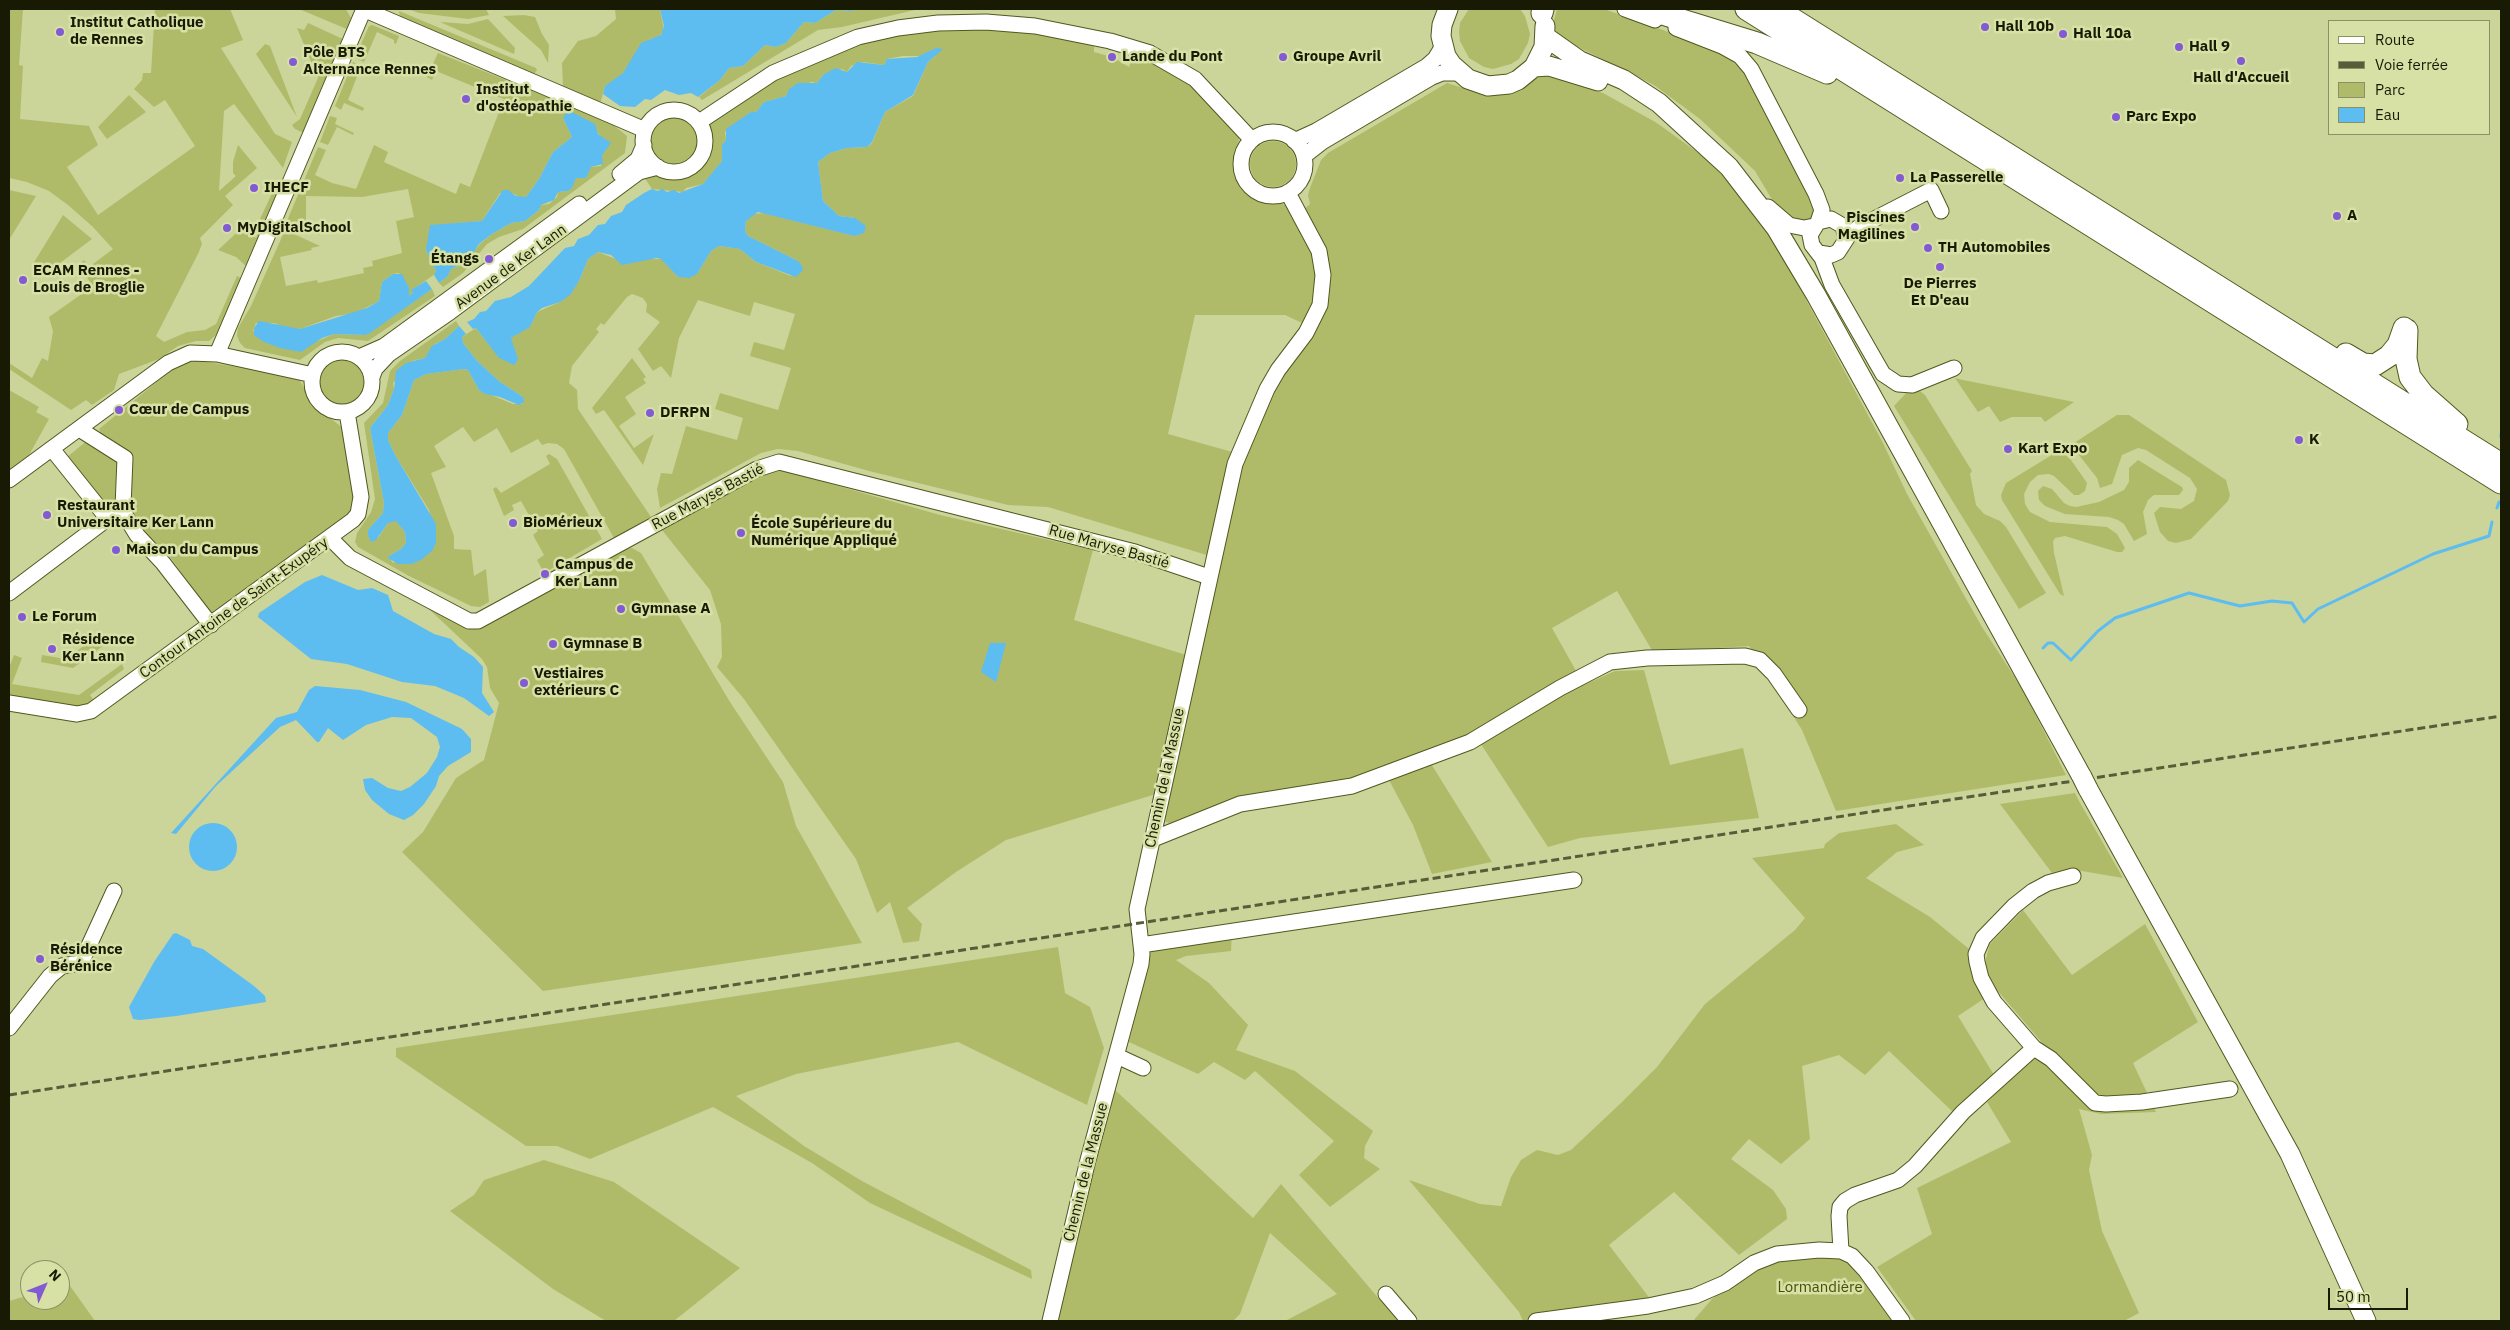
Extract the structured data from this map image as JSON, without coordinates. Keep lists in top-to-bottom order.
{
  "streets": {
    "street": [
      "Avenue de Ker Lann",
      "Rue Maryse Bastié",
      "Contour Antoine de Saint-Exupéry",
      "Chemin de la Massue"
    ]
  },
  "crossings": [
    ["Avenue de Ker Lann", "Contour Antoine de Saint-Exupéry"],
    ["Rue Maryse Bastié", "Contour Antoine de Saint-Exupéry"],
    ["Rue Maryse Bastié", "Chemin de la Massue"]
  ],
  "parks": ["Lormandière"],
  "places": [
    "Hall 10b",
    "Institut Catholique de Rennes",
    "Hall 10a",
    "Hall 9",
    "Lande du Pont",
    "Groupe Avril",
    "Hall d'Accueil",
    "Pôle BTS Alternance Rennes",
    "Institut d'ostéopathie",
    "Parc Expo",
    "La Passerelle",
    "IHECF",
    "A",
    "Piscines Magilines",
    "MyDigitalSchool",
    "TH Automobiles",
    "Étangs",
    "De Pierres Et D'eau",
    "ECAM Rennes - Louis de Broglie",
    "Cœur de Campus",
    "DFRPN",
    "K",
    "Kart Expo",
    "Restaurant Universitaire Ker Lann",
    "BioMérieux",
    "École Supérieure du Numérique Appliqué",
    "Maison du Campus",
    "Campus de Ker Lann",
    "Gymnase A",
    "Le Forum",
    "Gymnase B",
    "Résidence Ker Lann",
    "Vestiaires extérieurs C",
    "Résidence Bérénice"
  ],
  "legend": [
    "Route",
    "Voie ferrée",
    "Parc",
    "Eau"
  ],
  "scale_bar": "50 m",
  "north": "top right"
}
